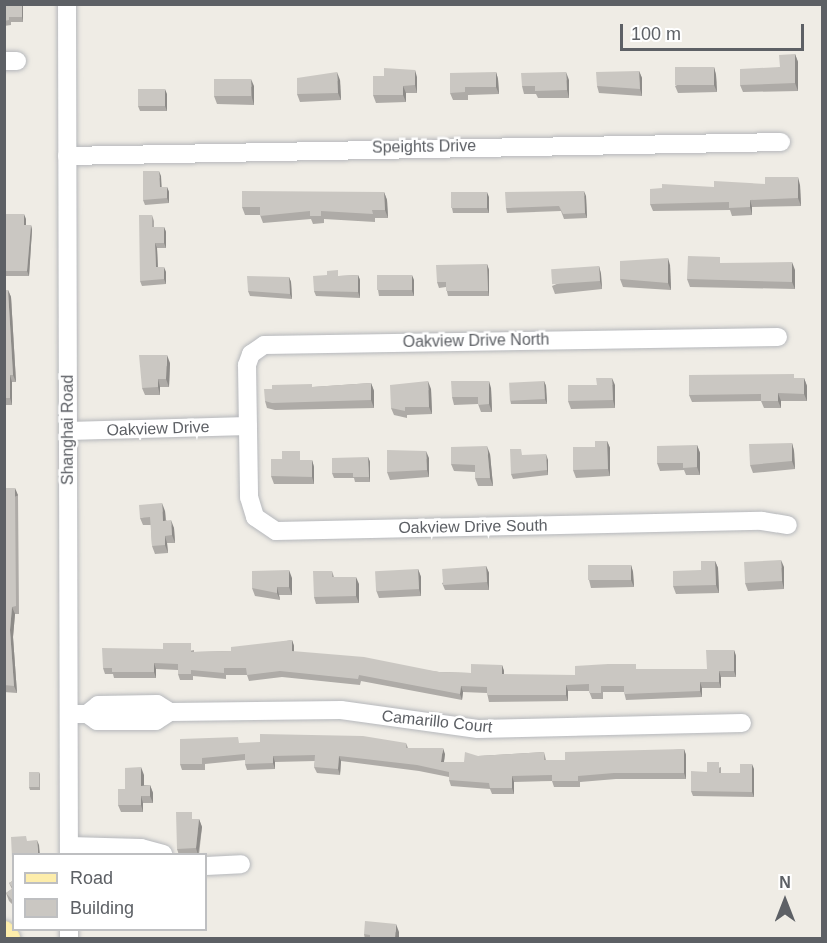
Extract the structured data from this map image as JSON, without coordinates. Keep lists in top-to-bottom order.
{
  "streets": {
    "street": [
      "Speights Drive",
      "Oakview Drive North",
      "Oakview Drive",
      "Shanghai Road",
      "Oakview Drive South",
      "Camarillo Court"
    ]
  },
  "crossings": [
    ["Speights Drive", "Shanghai Road"],
    ["Oakview Drive North", "Oakview Drive"],
    ["Oakview Drive North", "Oakview Drive South"],
    ["Oakview Drive", "Shanghai Road"],
    ["Oakview Drive", "Oakview Drive South"],
    ["Shanghai Road", "Camarillo Court"]
  ],
  "legend": ["Road", "Building"],
  "scale_bar": "100 m",
  "north": "top"
}
